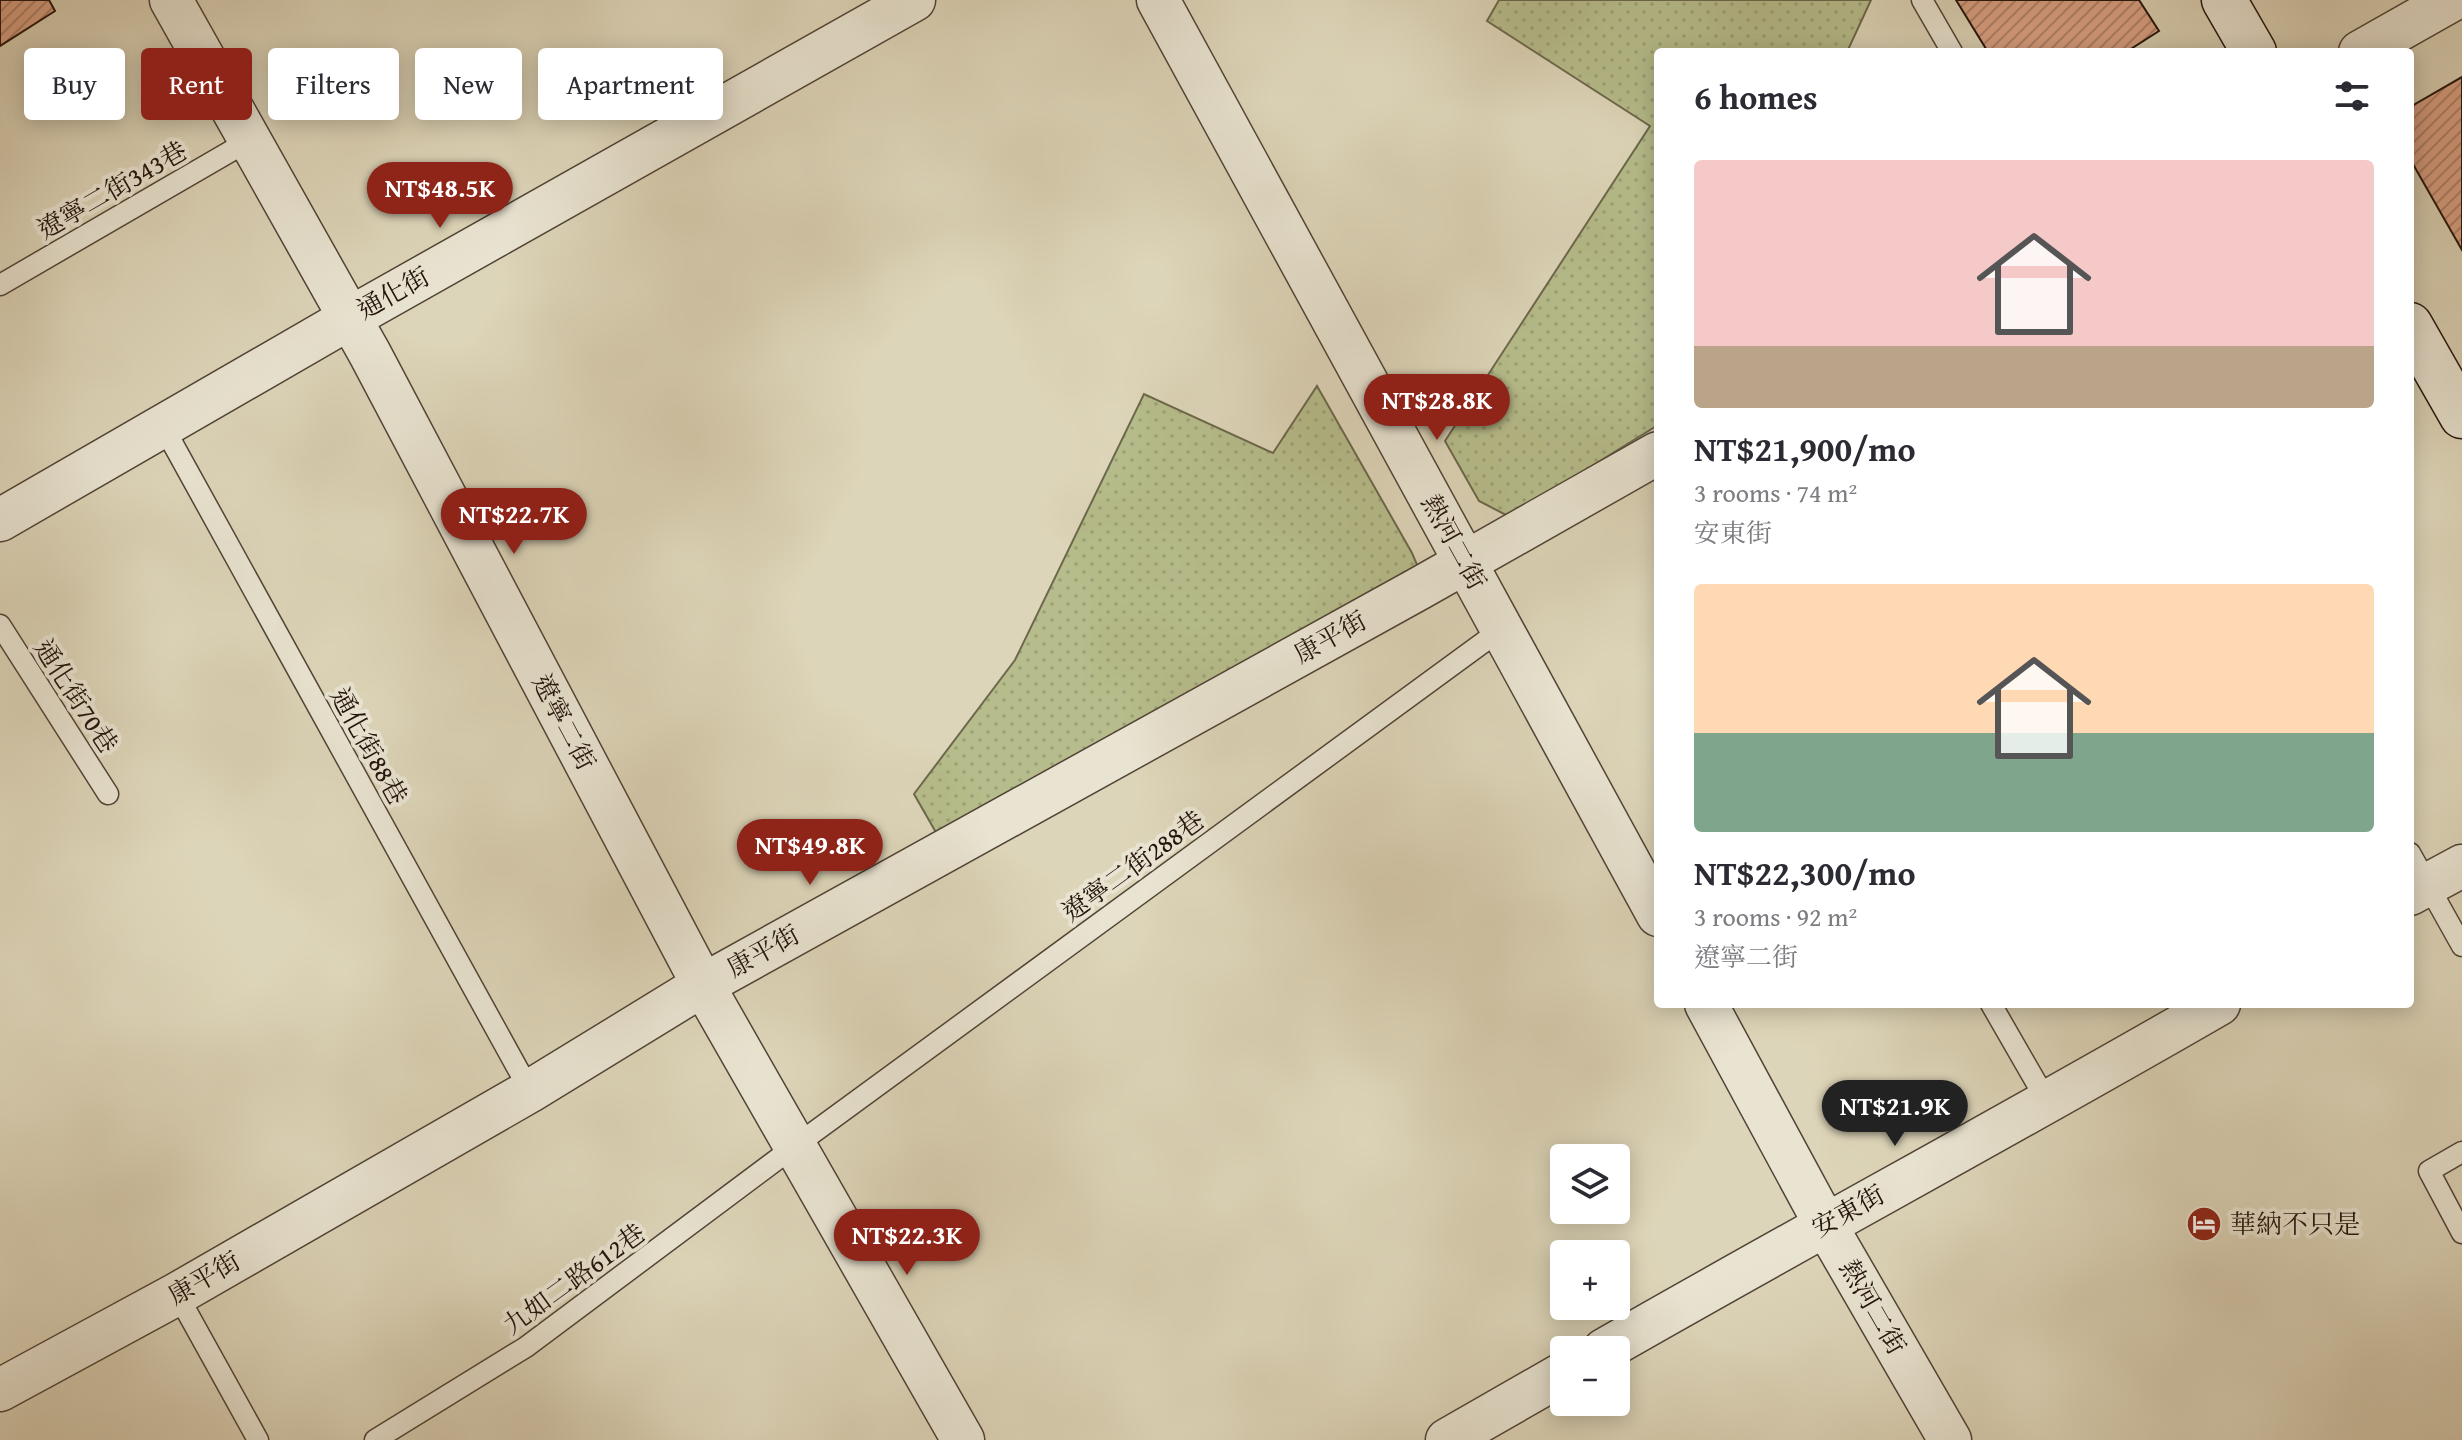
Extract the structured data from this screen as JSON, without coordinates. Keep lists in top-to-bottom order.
{
  "streets": {
    "street": [
      "通化街",
      "熱河二街",
      "康平街",
      "遼寧二街",
      "安東街"
    ],
    "lane": [
      "遼寧二街343巷",
      "通化街70巷",
      "通化街88巷",
      "遼寧二街288巷",
      "九如二路612巷"
    ]
  },
  "crossings": [
    ["遼寧二街343巷", "遼寧二街"],
    ["通化街", "遼寧二街"],
    ["通化街", "通化街88巷"],
    ["熱河二街", "康平街"],
    ["熱河二街", "遼寧二街288巷"],
    ["熱河二街", "安東街"],
    ["康平街", "遼寧二街"],
    ["康平街", "通化街88巷"],
    ["遼寧二街", "遼寧二街288巷"],
    ["遼寧二街", "九如二路612巷"],
    ["遼寧二街288巷", "九如二路612巷"]
  ],
  "places": {
    "hotel": ["華納不只是"]
  },
  "page": {
    "chip": [
      "Buy",
      "Rent",
      "Filters",
      "New",
      "Apartment"
    ],
    "heading": "6 homes",
    "list": [
      {
        "name": "NT$21,900/mo",
        "note": "3 rooms · 74 m² · 安東街"
      },
      {
        "name": "NT$22,300/mo",
        "note": "3 rooms · 92 m² · 遼寧二街"
      }
    ],
    "price": [
      "NT$48.5K",
      "NT$28.8K",
      "NT$22.7K",
      "NT$49.8K",
      "NT$21.9K",
      "NT$22.3K"
    ],
    "map_buttons": ["+", "−"]
  }
}
